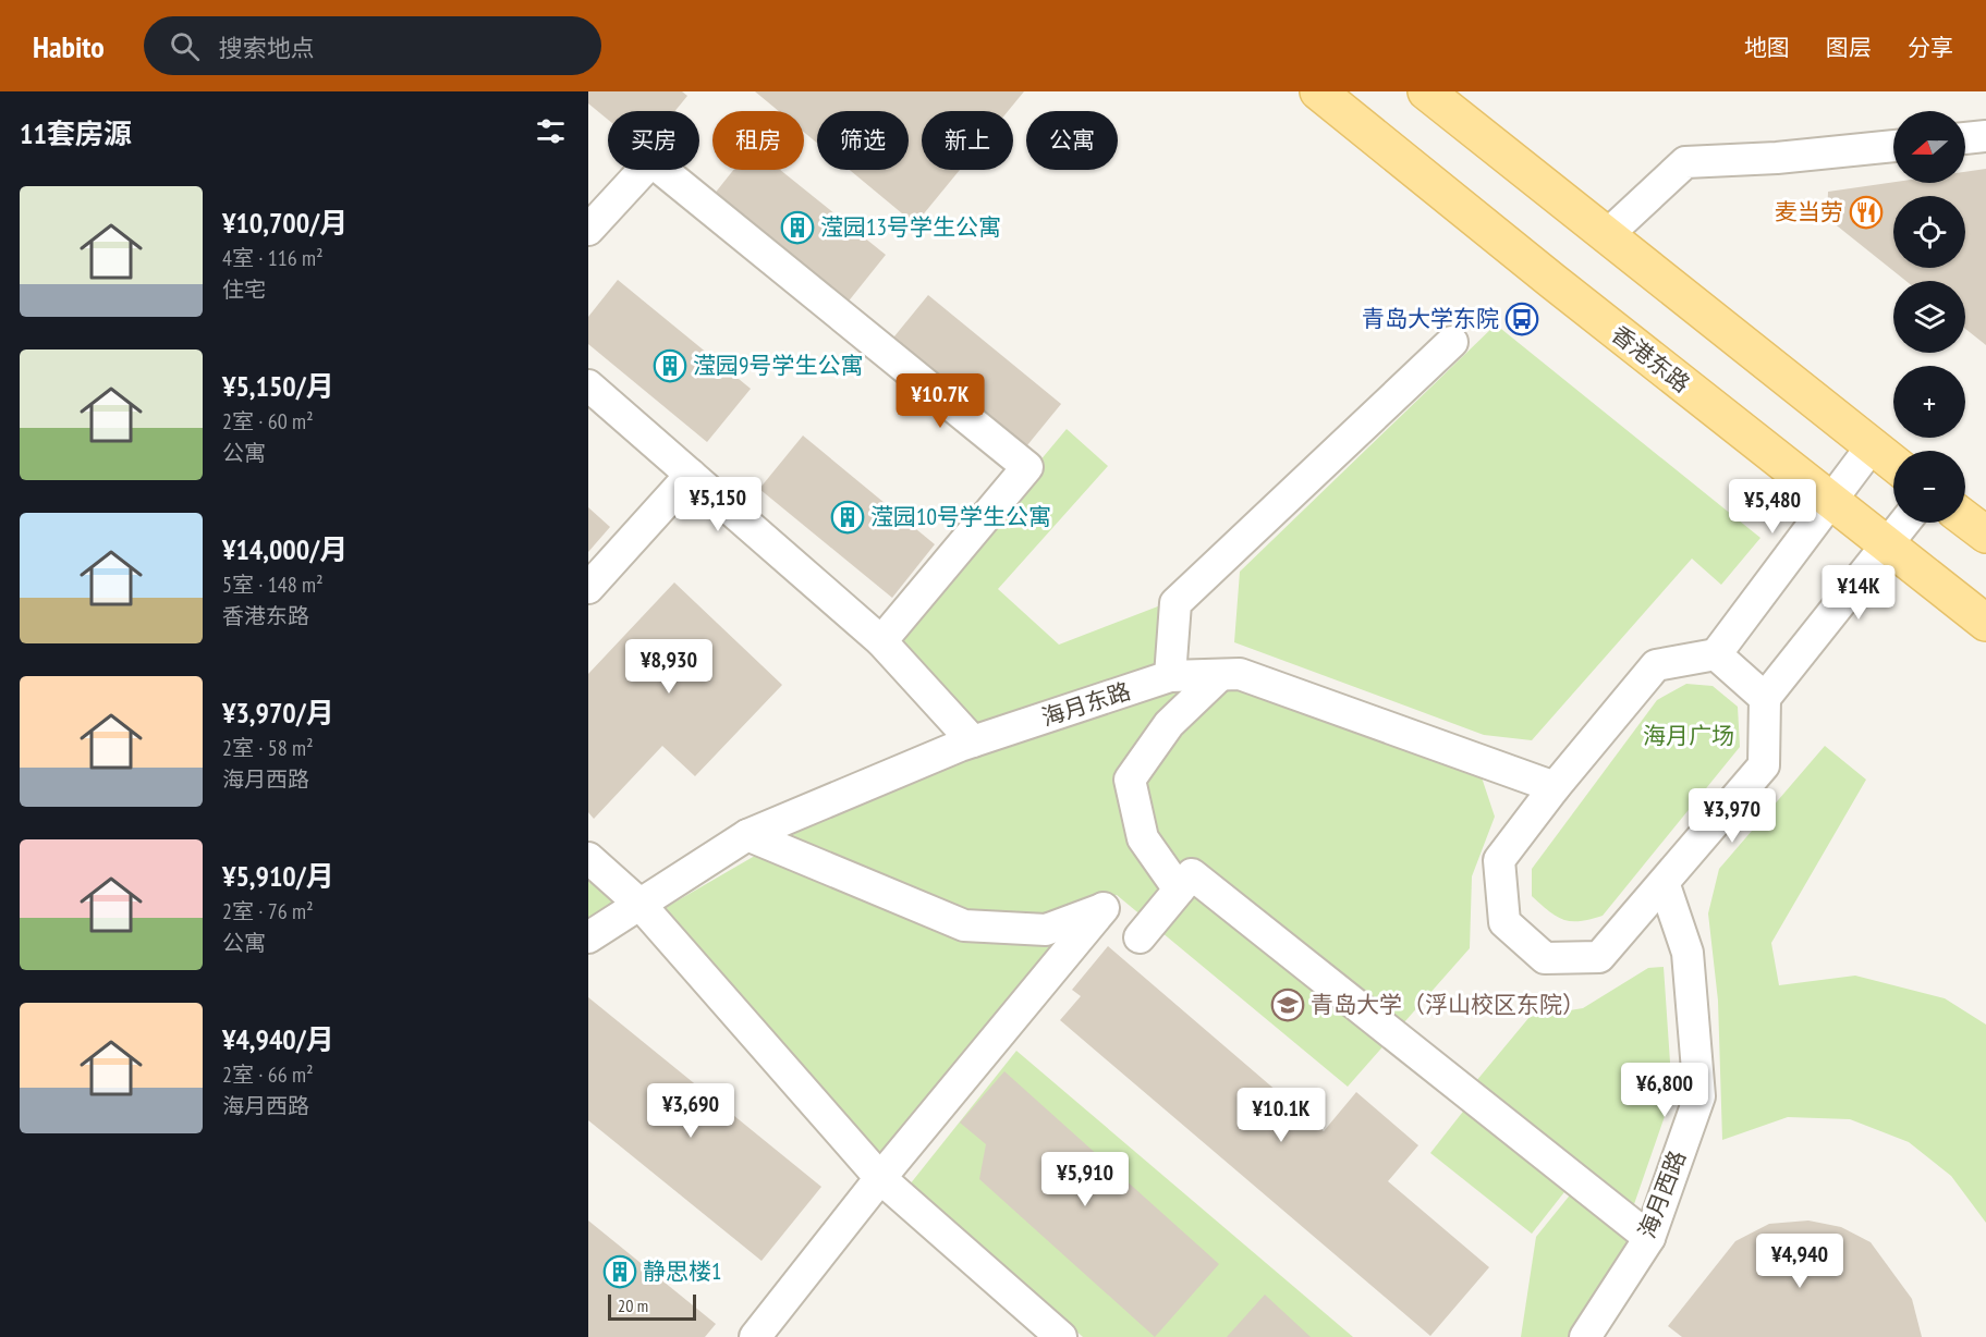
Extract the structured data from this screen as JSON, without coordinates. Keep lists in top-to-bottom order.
{
  "streets": {
    "main road": ["香港东路"],
    "street": ["海月东路", "海月西路"]
  },
  "parks": ["海月广场"],
  "places": {
    "restaurant": ["麦当劳"],
    "building": [
      "滢园13号学生公寓",
      "滢园9号学生公寓",
      "滢园10号学生公寓",
      "静思楼1"
    ],
    "bus stop": ["青岛大学东院"],
    "school or university": ["青岛大学（浮山校区东院）"]
  },
  "scale_bar": "20 m",
  "north": "left",
  "page": {
    "header": "Habito",
    "search": "搜索地点",
    "nav": ["地图", "图层", "分享"],
    "heading": "11套房源",
    "map_buttons": ["+", "−"],
    "chip": [
      "买房",
      "租房",
      "筛选",
      "新上",
      "公寓"
    ],
    "list": [
      {
        "name": "¥10,700/月",
        "note": "4室 · 116 m² · 住宅"
      },
      {
        "name": "¥5,150/月",
        "note": "2室 · 60 m² · 公寓"
      },
      {
        "name": "¥14,000/月",
        "note": "5室 · 148 m² · 香港东路"
      },
      {
        "name": "¥3,970/月",
        "note": "2室 · 58 m² · 海月西路"
      },
      {
        "name": "¥5,910/月",
        "note": "2室 · 76 m² · 公寓"
      },
      {
        "name": "¥4,940/月",
        "note": "2室 · 66 m² · 海月西路"
      }
    ],
    "price": [
      "¥10.7K",
      "¥5,150",
      "¥5,480",
      "¥14K",
      "¥8,930",
      "¥3,970",
      "¥6,800",
      "¥3,690",
      "¥10.1K",
      "¥5,910",
      "¥4,940"
    ],
    "scale": "20 m"
  }
}
